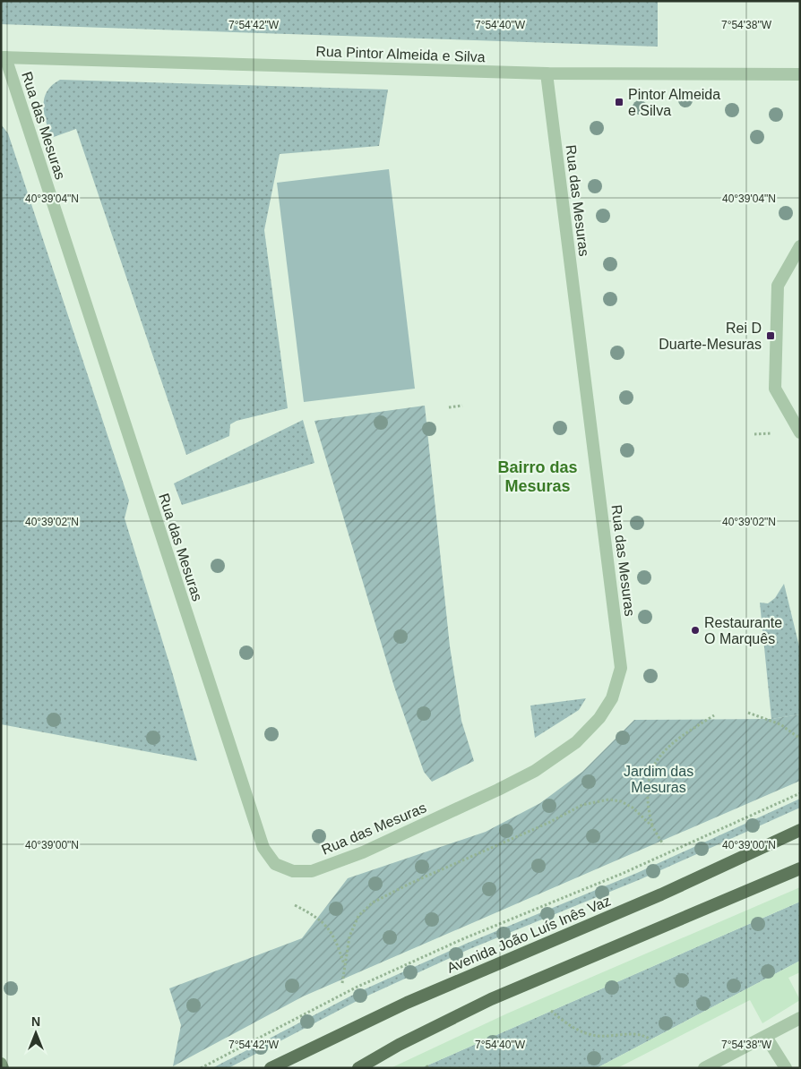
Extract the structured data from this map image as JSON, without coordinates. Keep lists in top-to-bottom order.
{
  "streets": {
    "main road": ["Avenida João Luís Inês Vaz"],
    "street": ["Rua Pintor Almeida e Silva", "Rua das Mesuras"]
  },
  "crossings": [
    ["Rua Pintor Almeida e Silva", "Rua das Mesuras"]
  ],
  "districts": ["Bairro das Mesuras"],
  "parks": ["Jardim das Mesuras"],
  "places": {
    "transit": ["Pintor Almeida e Silva", "Rei D Duarte-Mesuras"],
    "other": ["Restaurante O Marquês"]
  },
  "north": "top",
  "coordinates": [
    "7°54'42\"W",
    "7°54'40\"W",
    "7°54'38\"W",
    "40°39'04\"N",
    "40°39'02\"N",
    "40°39'00\"N"
  ]
}
